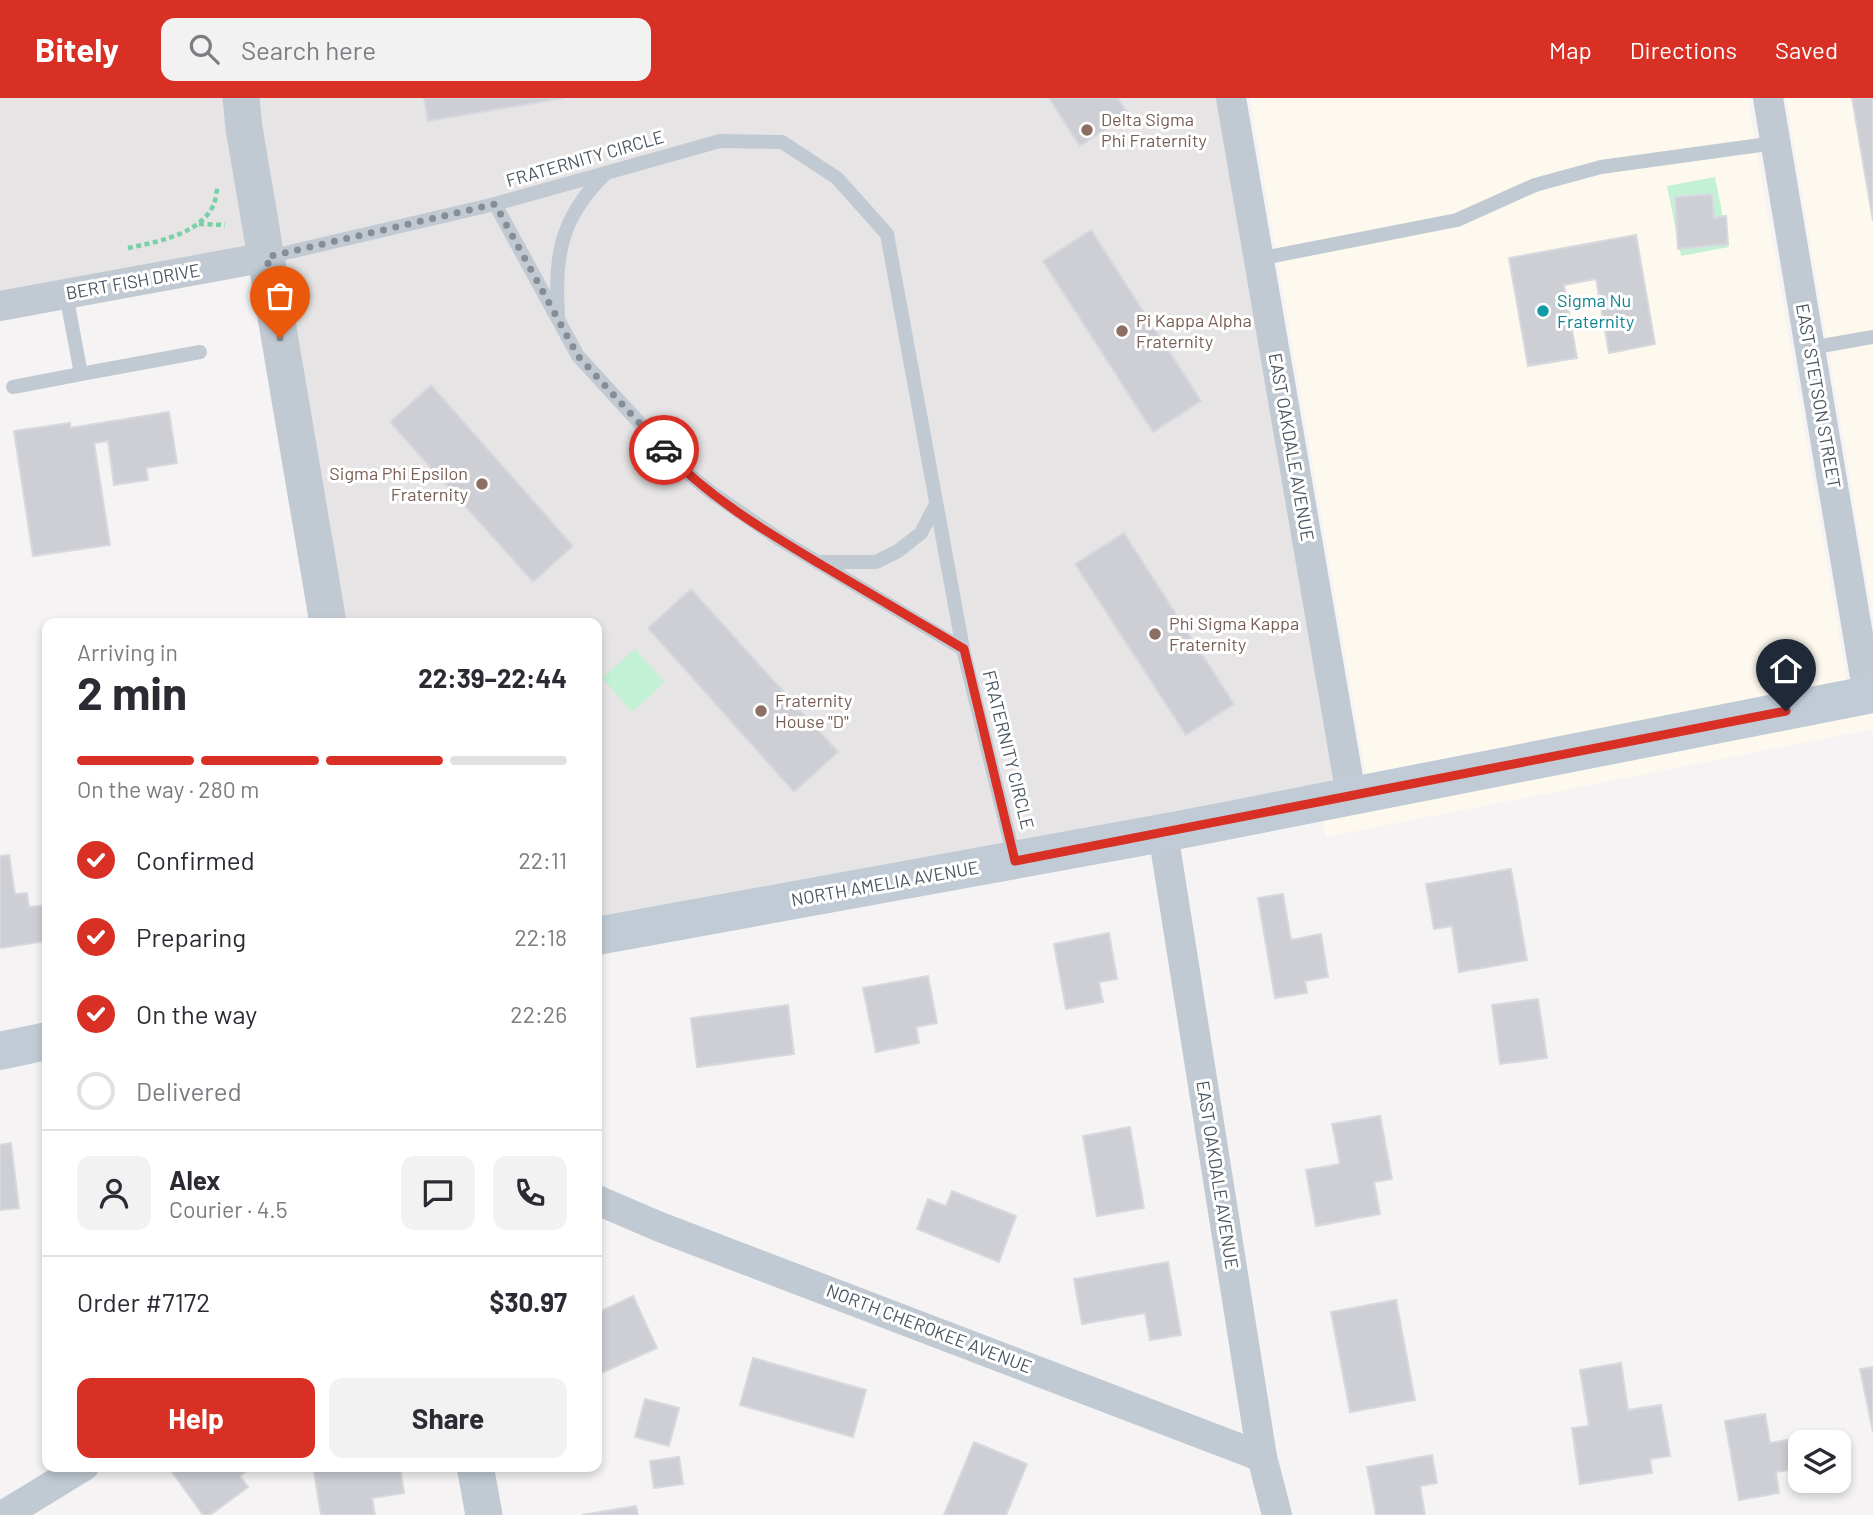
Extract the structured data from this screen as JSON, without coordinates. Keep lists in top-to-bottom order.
{
  "streets": {
    "main road": ["NORTH AMELIA AVENUE"],
    "street": [
      "BERT FISH DRIVE",
      "EAST STETSON STREET",
      "EAST OAKDALE AVENUE",
      "NORTH CHEROKEE AVENUE"
    ],
    "lane": ["FRATERNITY CIRCLE"]
  },
  "crossings": [
    ["FRATERNITY CIRCLE", "NORTH AMELIA AVENUE"],
    ["EAST STETSON STREET", "NORTH AMELIA AVENUE"],
    ["EAST OAKDALE AVENUE", "NORTH AMELIA AVENUE"],
    ["EAST OAKDALE AVENUE", "NORTH CHEROKEE AVENUE"]
  ],
  "places": [
    "Delta Sigma Phi Fraternity",
    "Sigma Nu Fraternity",
    "Pi Kappa Alpha Fraternity",
    "Sigma Phi Epsilon Fraternity",
    "Phi Sigma Kappa Fraternity",
    "Fraternity House \"D\""
  ],
  "page": {
    "header": "Bitely",
    "search": "Search here",
    "nav": ["Map", "Directions", "Saved"],
    "heading": ["2 min", "Arriving in", "22:39–22:44"],
    "panel": [
      "Alex",
      "Courier · 4.5",
      "Order #7172",
      "$30.97"
    ],
    "bar": "On the way · 280 m",
    "list": [
      ["Confirmed", "22:11"],
      ["Preparing", "22:18"],
      ["On the way", "22:26"],
      "Delivered"
    ],
    "buttons": ["Help", "Share"]
  }
}
